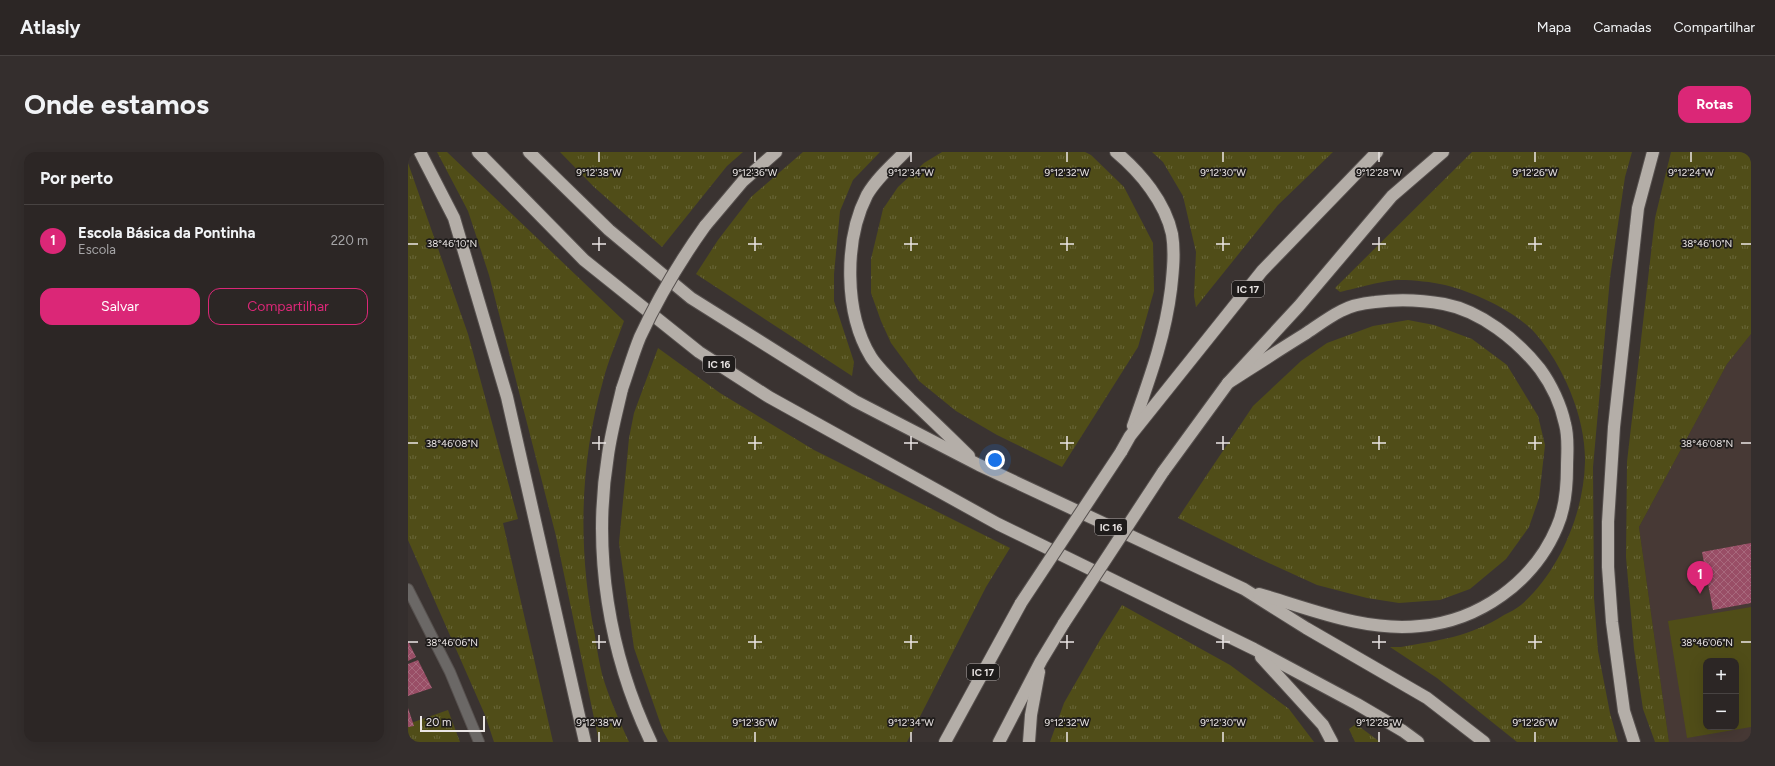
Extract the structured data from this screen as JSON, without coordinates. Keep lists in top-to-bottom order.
{
  "streets": {
    "highway": ["IC 17", "IC 16"]
  },
  "scale_bar": "20 m",
  "page": {
    "header": "Atlasly",
    "nav": ["Mapa", "Camadas", "Compartilhar"],
    "buttons": [
      "Rotas",
      ["Salvar", "Compartilhar"]
    ],
    "title": "Onde estamos",
    "heading": "Por perto",
    "list": [
      {
        "mark": "1",
        "name": "Escola Básica da Pontinha",
        "note": "Escola",
        "value": "220 m"
      }
    ],
    "pins": "1",
    "map_buttons": ["+", "−"],
    "scale": "20 m"
  },
  "coordinates": [
    "9°12'38\"W",
    "9°12'36\"W",
    "9°12'34\"W",
    "9°12'32\"W",
    "9°12'30\"W",
    "9°12'28\"W",
    "9°12'26\"W",
    "9°12'24\"W",
    "38°46'10\"N",
    "38°46'08\"N",
    "38°46'06\"N"
  ]
}
